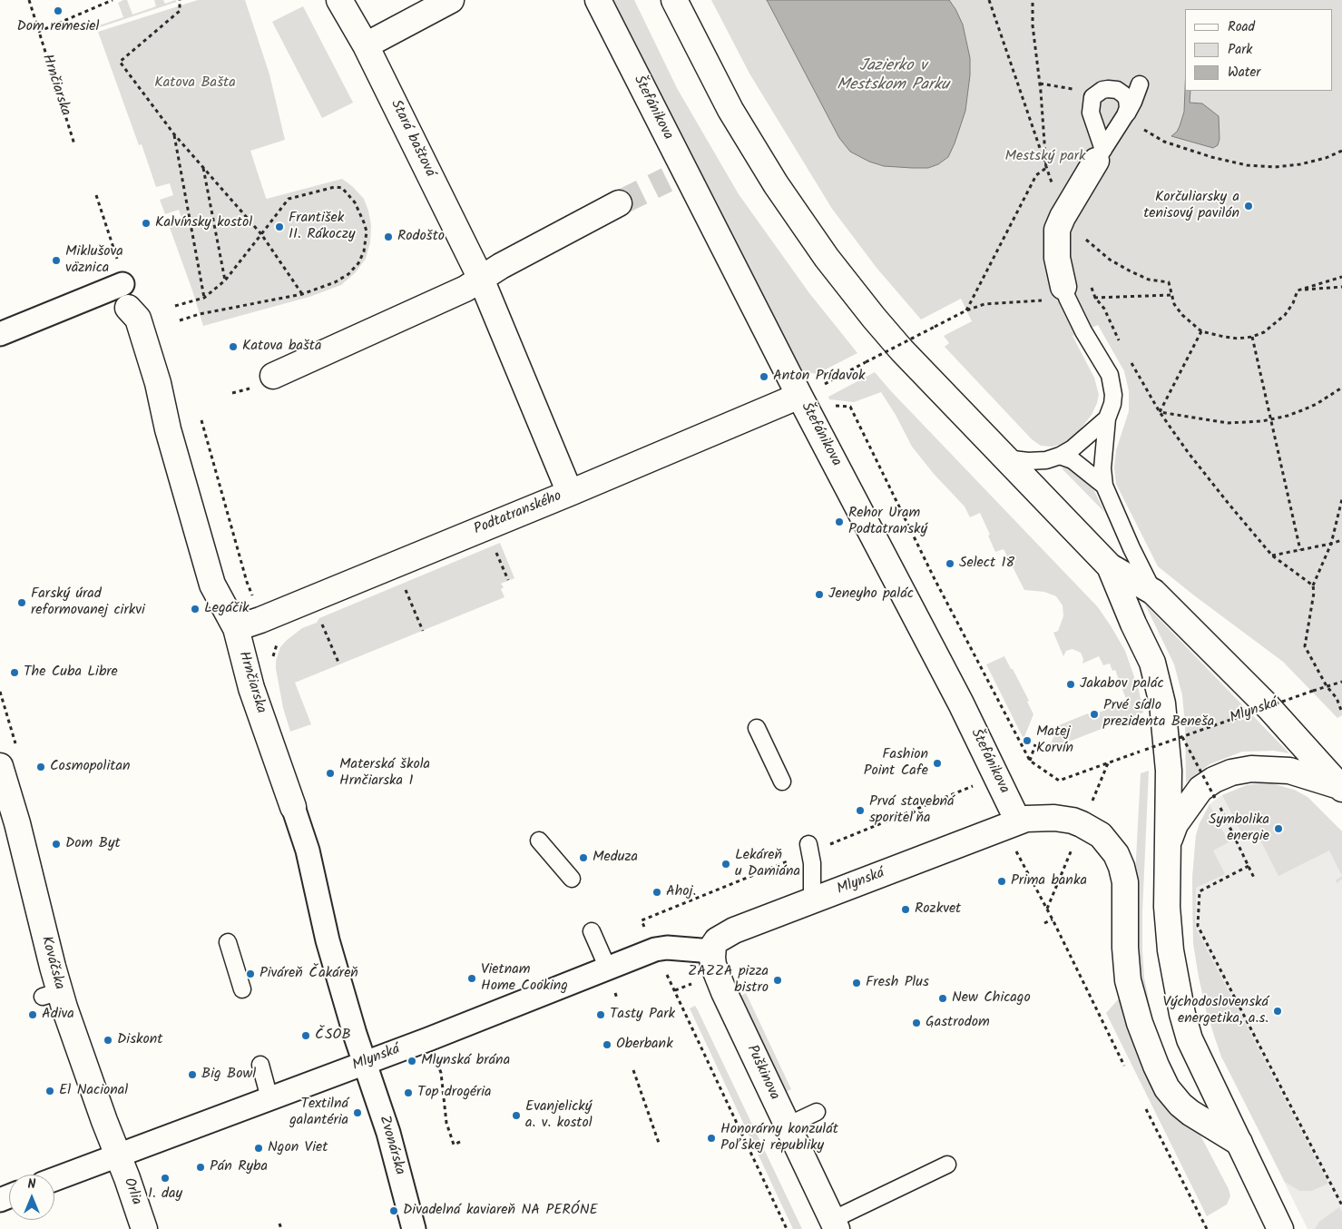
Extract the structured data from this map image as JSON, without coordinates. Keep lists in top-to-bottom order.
{
  "streets": {
    "street": [
      "Hrnčiarska",
      "Štefánikova",
      "Stará baštová",
      "Podtatranského",
      "Mlynská",
      "Kováčska",
      "Puškinova",
      "Zvonárska",
      "Orlia"
    ]
  },
  "crossings": [
    ["Hrnčiarska", "Podtatranského"],
    ["Hrnčiarska", "Mlynská"],
    ["Hrnčiarska", "Zvonárska"],
    ["Štefánikova", "Podtatranského"],
    ["Štefánikova", "Mlynská"],
    ["Stará baštová", "Podtatranského"],
    ["Mlynská", "Kováčska"],
    ["Mlynská", "Puškinova"],
    ["Mlynská", "Zvonárska"],
    ["Mlynská", "Orlia"],
    ["Kováčska", "Orlia"]
  ],
  "water": ["Jazierko v Mestskom Parku"],
  "parks": ["Katova Bašta", "Mestský park"],
  "places": [
    "Dom remesiel",
    "Korčuliarsky a tenisový pavilón",
    "Kalvínsky kostol",
    "František II. Rákoczy",
    "Rodošto",
    "Miklušova väznica",
    "Katova bašta",
    "Anton Prídavok",
    "Rehor Uram Podtatranský",
    "Select 18",
    "Jeneyho palác",
    "Farský úrad reformovanej cirkvi",
    "Legáčik",
    "The Cuba Libre",
    "Jakabov palác",
    "Prvé sídlo prezidenta Beneša",
    "Matej Korvín",
    "Fashion Point Cafe",
    "Cosmopolitan",
    "Materská škola Hrnčiarska 1",
    "Prvá stavebná sporiteľňa",
    "Symbolika energie",
    "Dom Byt",
    "Meduza",
    "Lekáreň u Damiána",
    "Prima banka",
    "Ahoj.",
    "Rozkvet",
    "Piváreň Čakáreň",
    "Vietnam Home Cooking",
    "ZAZZA pizza bistro",
    "Fresh Plus",
    "New Chicago",
    "Východoslovenská energetika, a.s.",
    "Adiva",
    "Tasty Park",
    "Gastrodom",
    "ČSOB",
    "Diskont",
    "Oberbank",
    "Mlynská brána",
    "Big Bowl",
    "El Nacional",
    "Top drogéria",
    "Textilná galantéria",
    "Evanjelický a. v. kostol",
    "Honorárny konzulát Poľskej republiky",
    "Ngon Viet",
    "Pán Ryba",
    "1. day",
    "Divadelná kaviareň NA PERÓNE"
  ],
  "legend": ["Road", "Park", "Water"],
  "north": "top"
}
